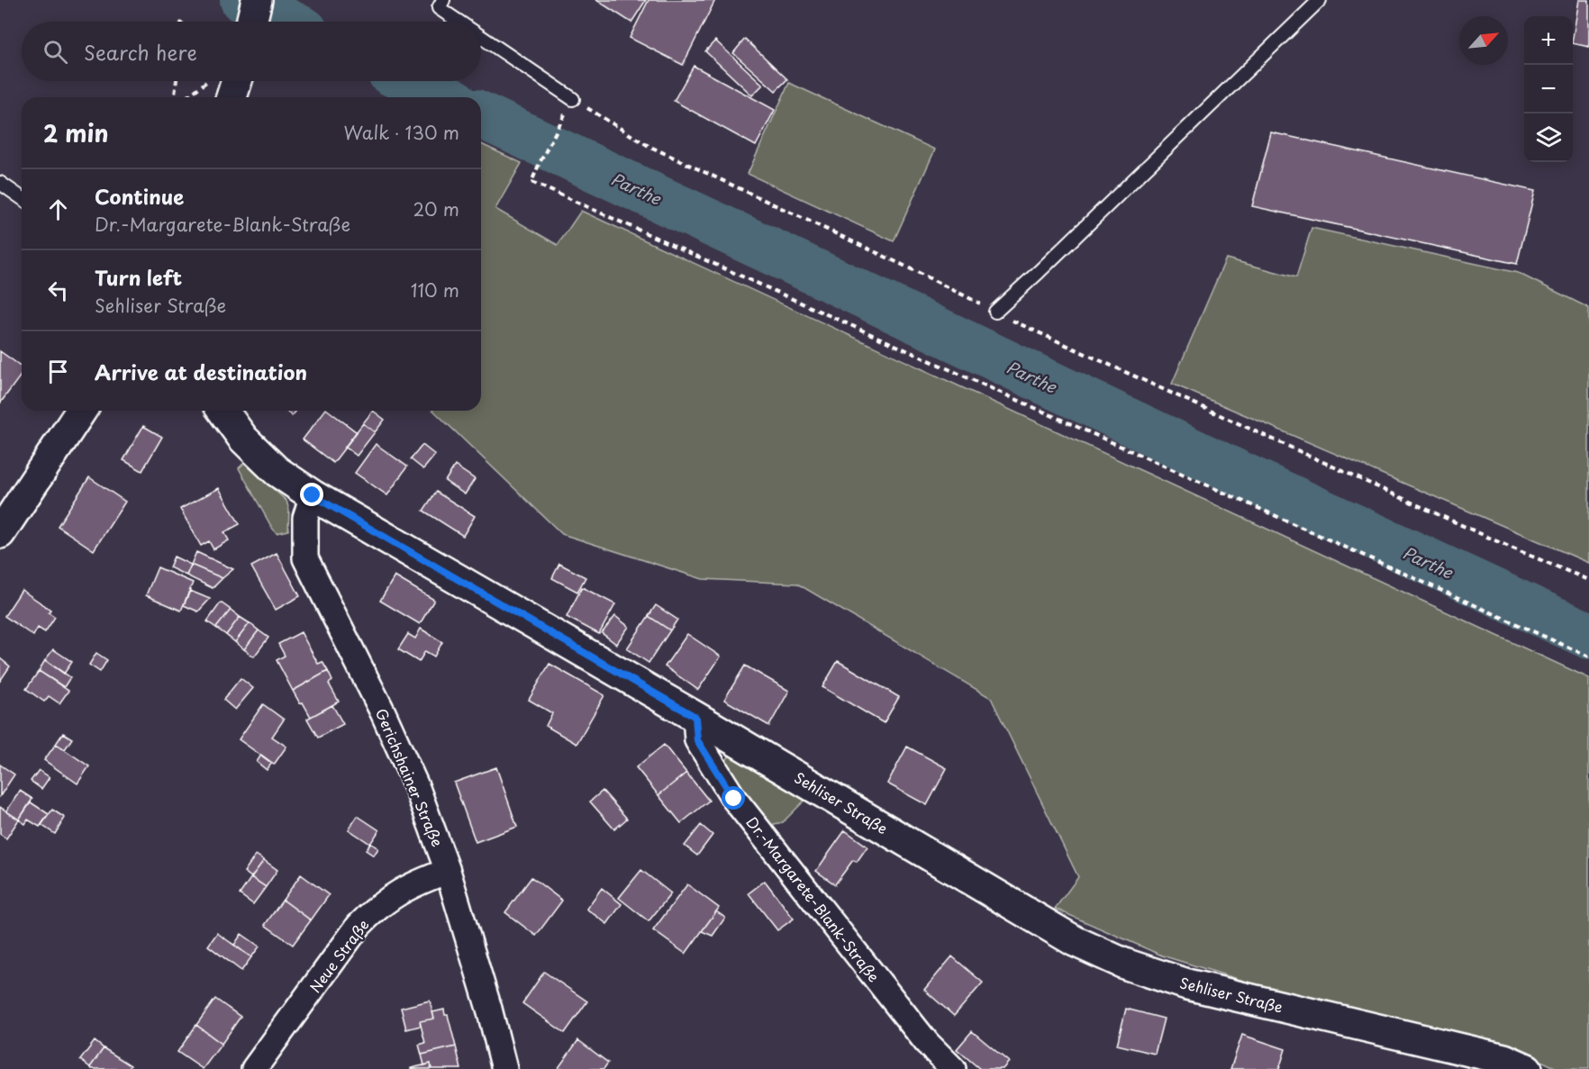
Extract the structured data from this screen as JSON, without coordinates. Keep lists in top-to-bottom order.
{
  "streets": {
    "street": [
      "Gerichshainer Straße",
      "Sehliser Straße",
      "Dr.-Margarete-Blank-Straße",
      "Neue Straße"
    ]
  },
  "crossings": [
    ["Gerichshainer Straße", "Sehliser Straße"],
    ["Gerichshainer Straße", "Neue Straße"],
    ["Sehliser Straße", "Dr.-Margarete-Blank-Straße"]
  ],
  "water": ["Parthe"],
  "north": "top right",
  "page": {
    "map_buttons": ["+", "−"],
    "search": "Search here",
    "heading": ["2 min", "Walk · 130 m"],
    "list": [
      ["Continue", "Dr.-Margarete-Blank-Straße", "20 m"],
      ["Turn left", "Sehliser Straße", "110 m"],
      "Arrive at destination"
    ]
  }
}
